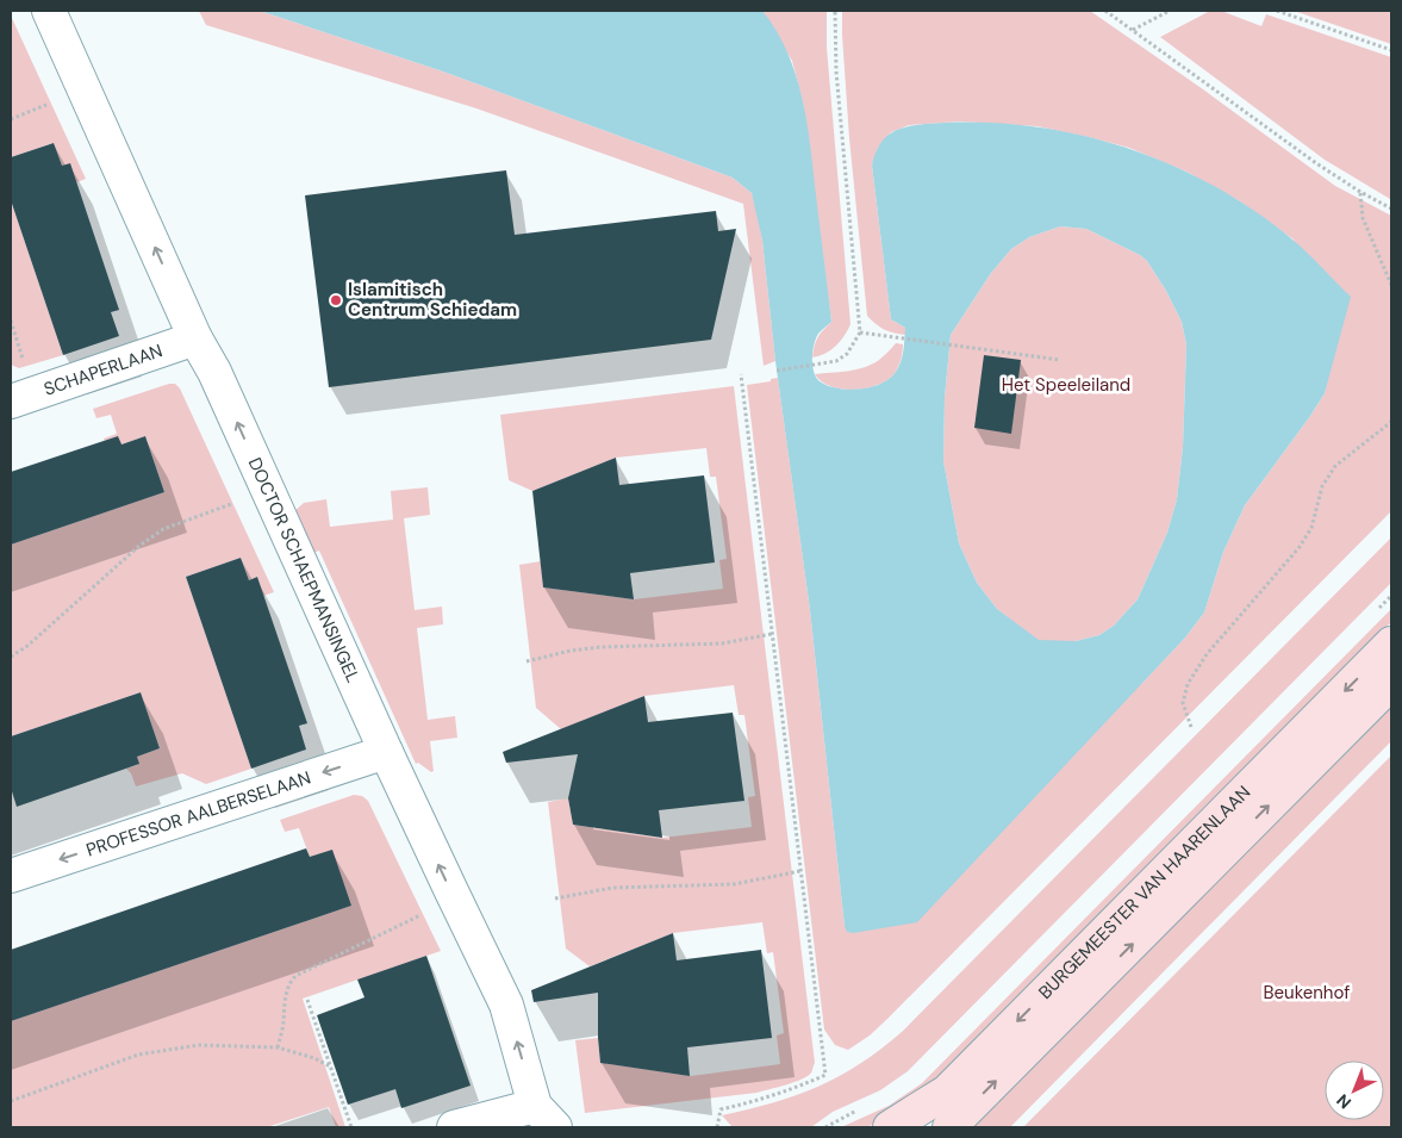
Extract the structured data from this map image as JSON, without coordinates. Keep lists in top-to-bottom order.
{
  "streets": {
    "main road": ["BURGEMEESTER VAN HAARENLAAN"],
    "street": ["SCHAPERLAAN", "DOCTOR SCHAEPMANSINGEL", "PROFESSOR AALBERSELAAN"]
  },
  "crossings": [
    ["SCHAPERLAAN", "DOCTOR SCHAEPMANSINGEL"],
    ["DOCTOR SCHAEPMANSINGEL", "PROFESSOR AALBERSELAAN"]
  ],
  "one_way": ["DOCTOR SCHAEPMANSINGEL", "PROFESSOR AALBERSELAAN"],
  "parks": ["Het Speeleiland", "Beukenhof"],
  "places": ["Islamitisch Centrum Schiedam"],
  "north": "bottom left"
}
